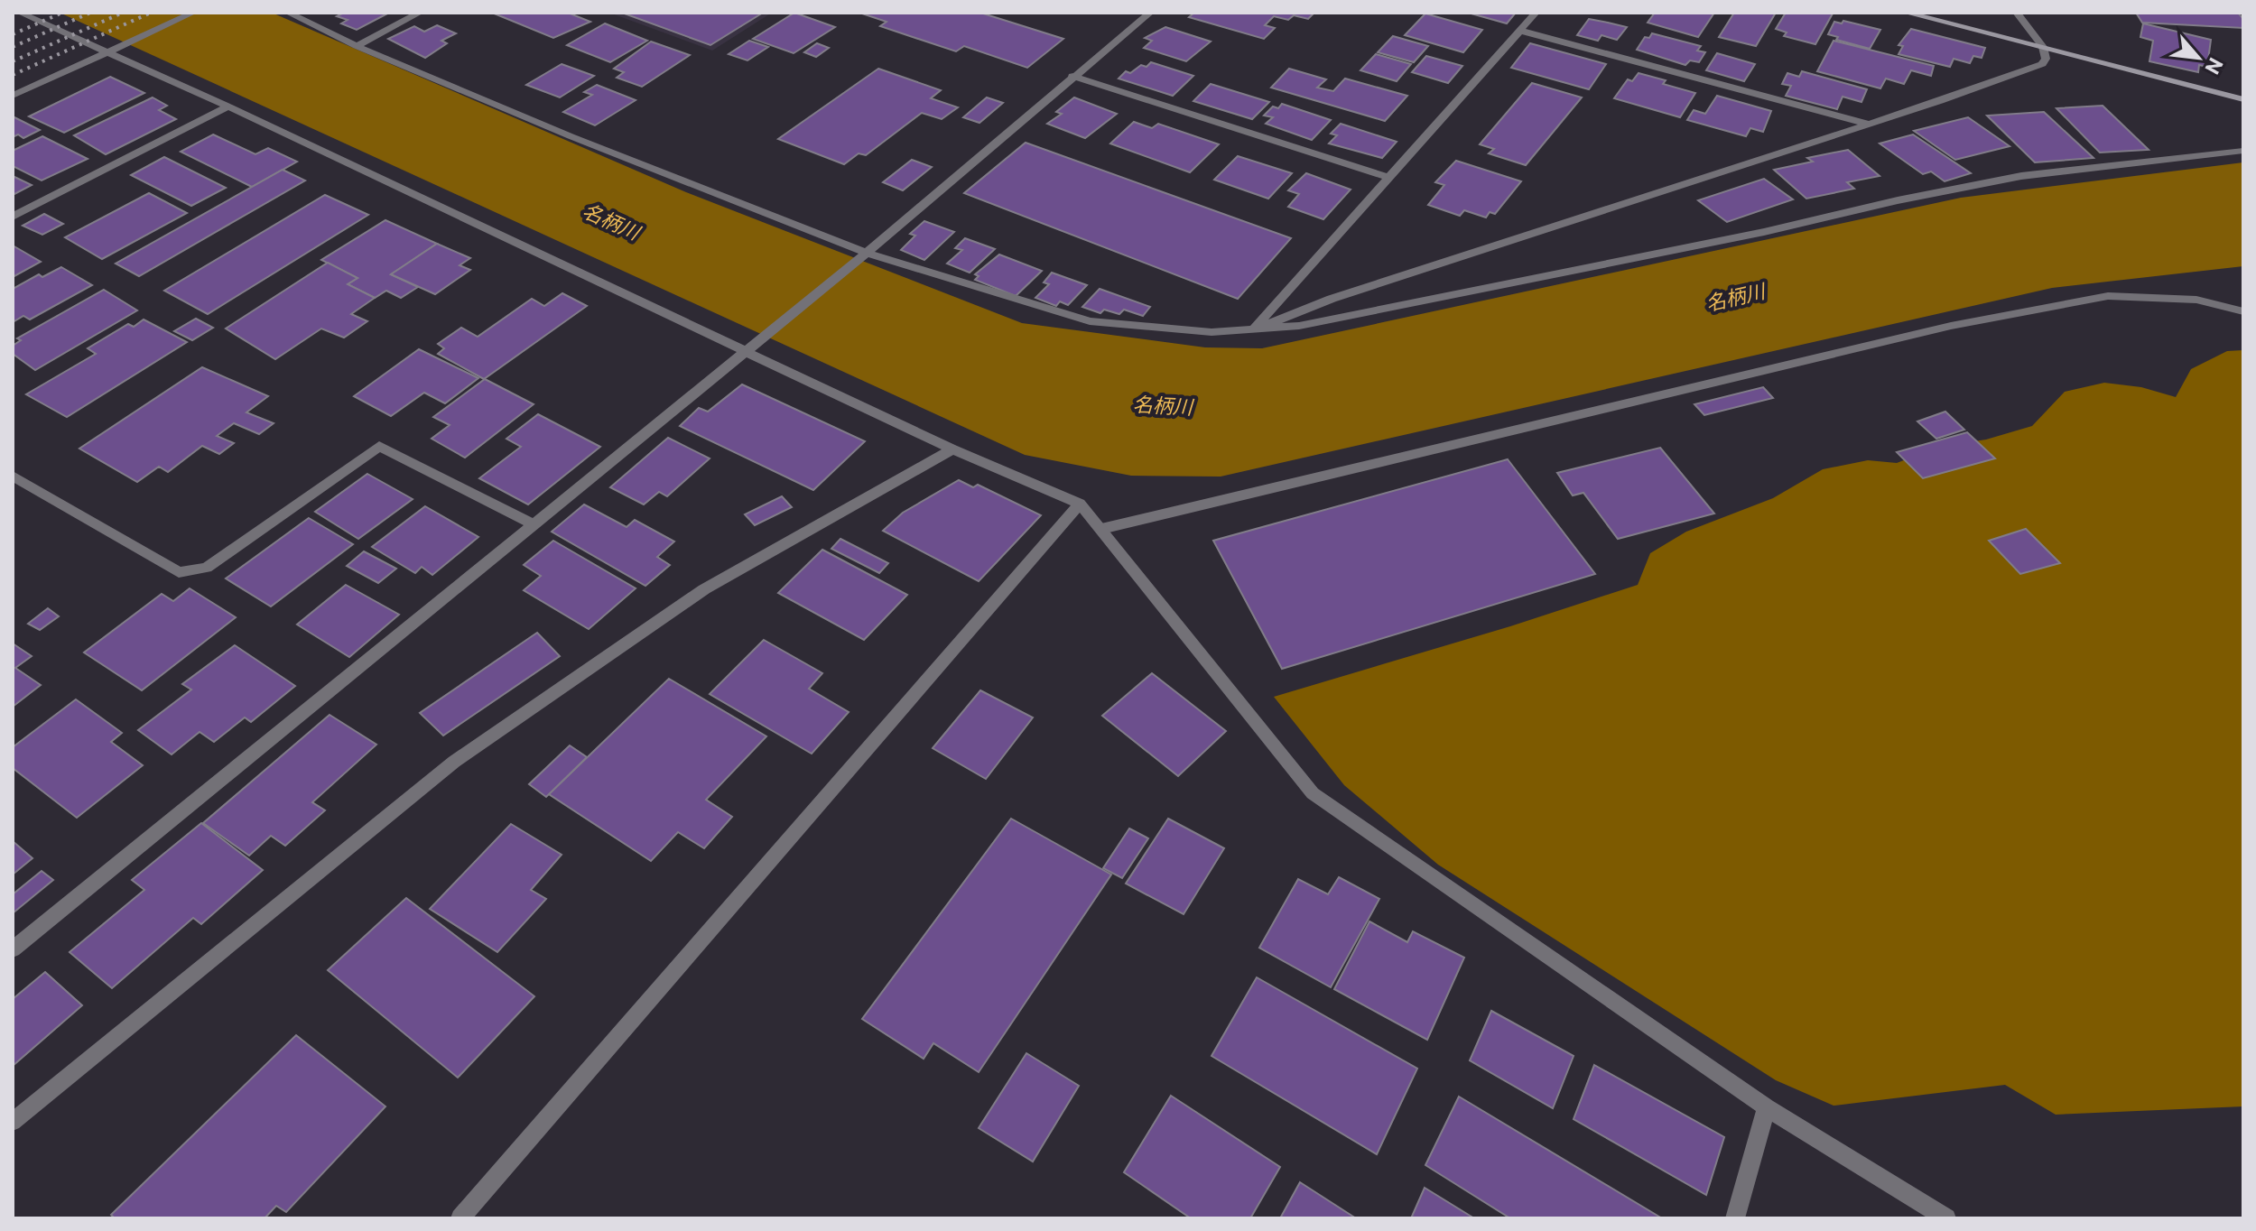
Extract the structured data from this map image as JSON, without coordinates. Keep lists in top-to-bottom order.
{
  "water": ["名柄川"],
  "north": "bottom right"
}
